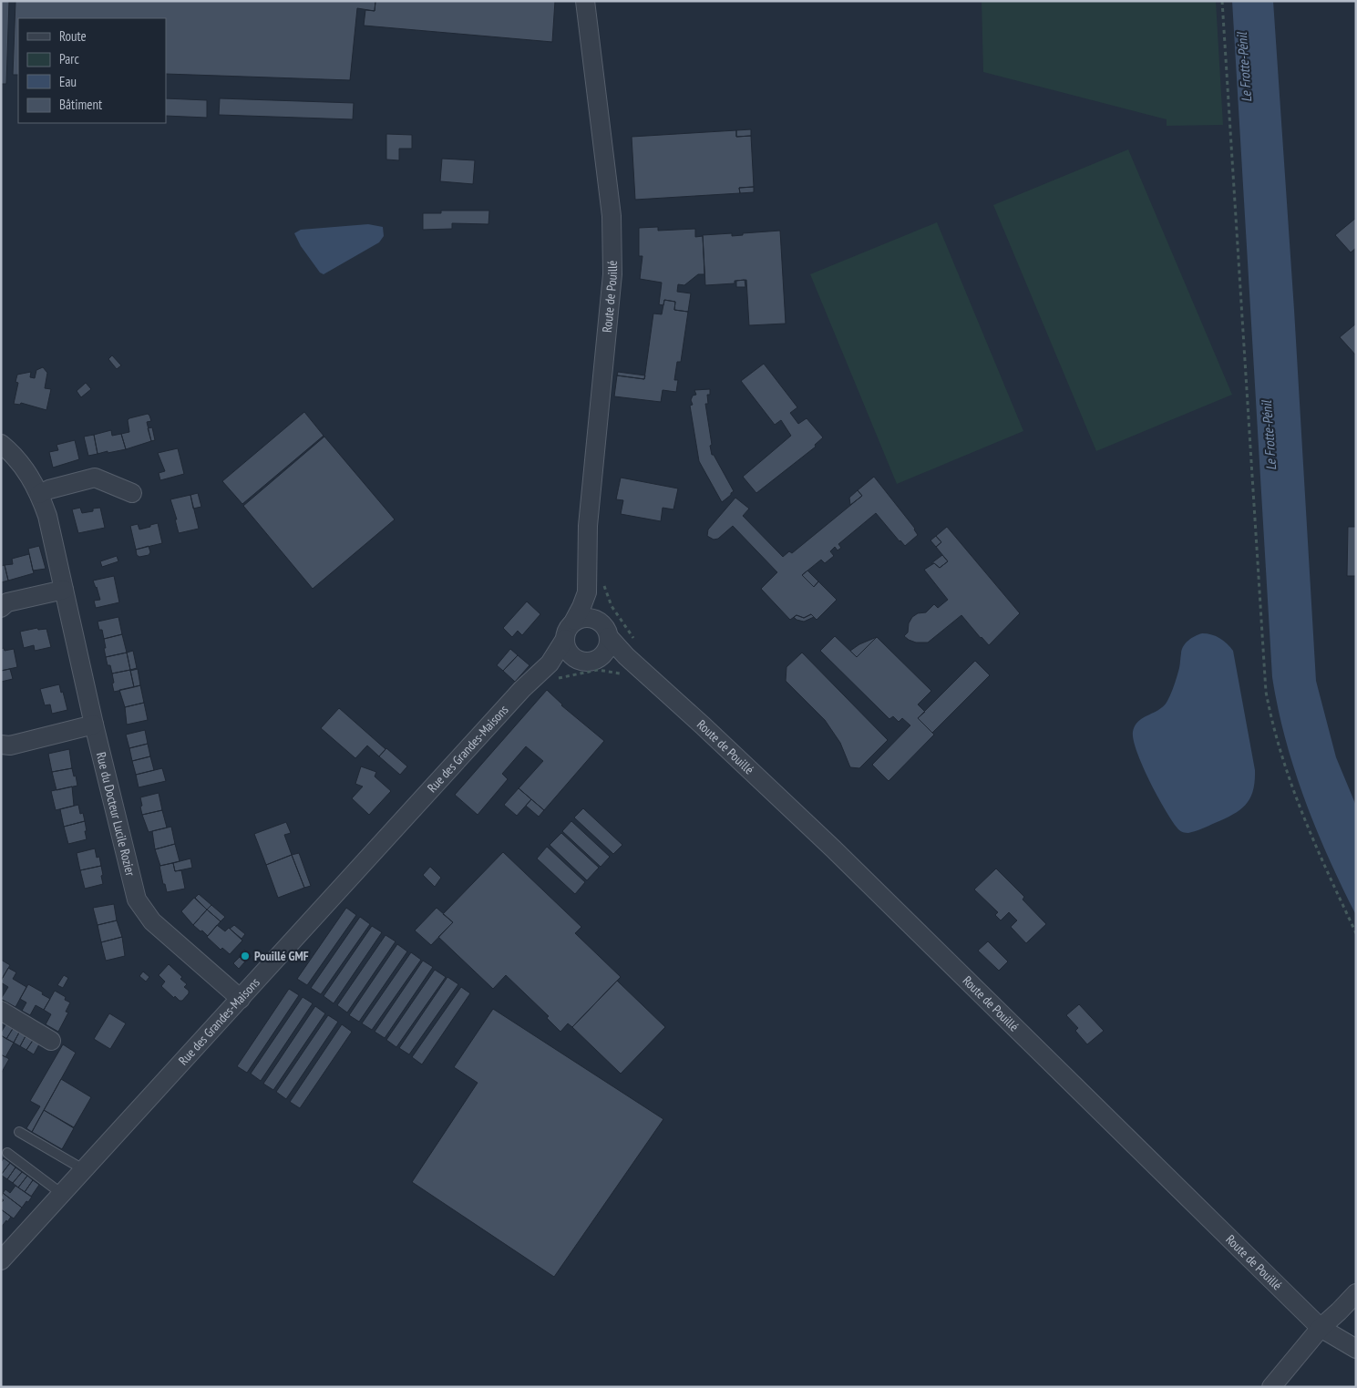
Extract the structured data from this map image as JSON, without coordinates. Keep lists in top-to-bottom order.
{
  "streets": {
    "street": ["Route de Pouillé", "Rue des Grandes-Maisons", "Rue du Docteur Lucile Rozier"]
  },
  "crossings": [
    ["Route de Pouillé", "Rue des Grandes-Maisons"],
    ["Rue des Grandes-Maisons", "Rue du Docteur Lucile Rozier"]
  ],
  "water": ["Le Frotte-Pénil"],
  "places": ["Pouillé GMF"],
  "legend": [
    "Route",
    "Parc",
    "Eau",
    "Bâtiment"
  ]
}
